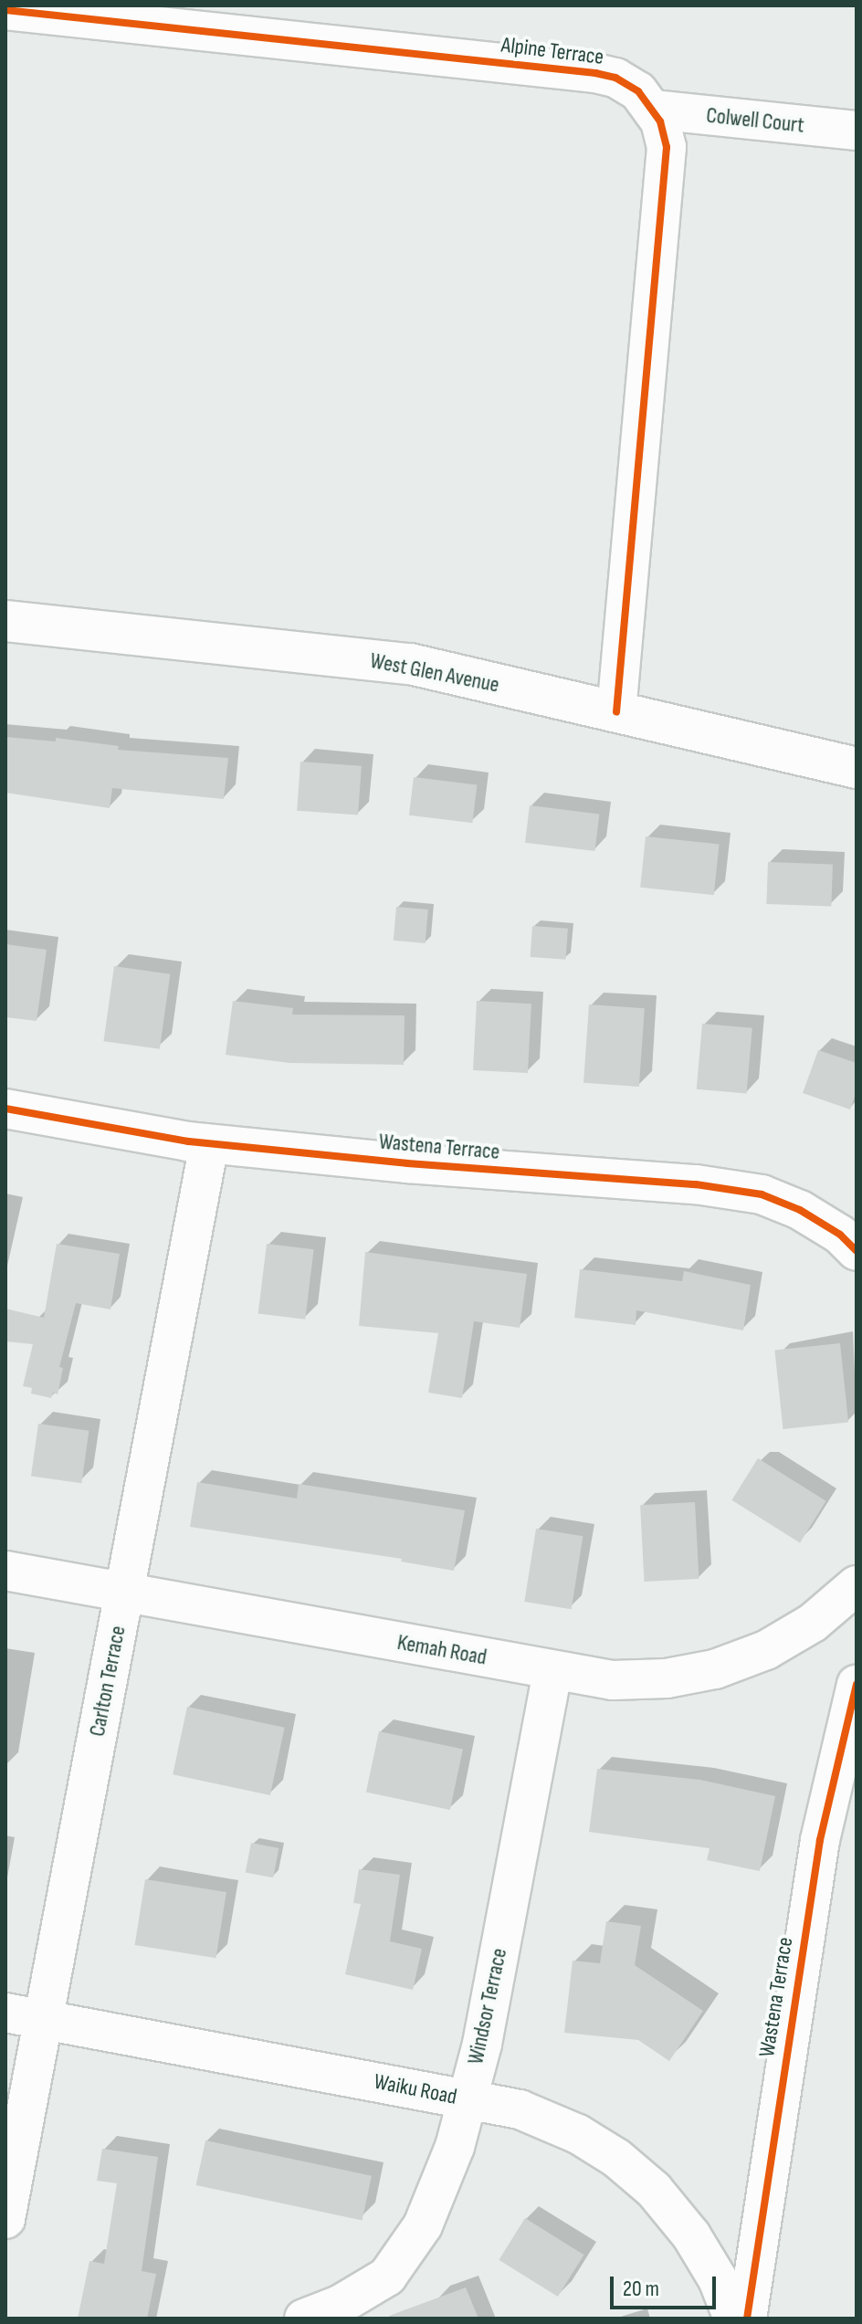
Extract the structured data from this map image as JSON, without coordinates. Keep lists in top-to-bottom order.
{
  "streets": {
    "street": [
      "Alpine Terrace",
      "Colwell Court",
      "West Glen Avenue",
      "Wastena Terrace",
      "Kemah Road",
      "Carlton Terrace",
      "Windsor Terrace",
      "Waiku Road"
    ]
  },
  "crossings": [
    ["Alpine Terrace", "Colwell Court"],
    ["Alpine Terrace", "West Glen Avenue"],
    ["Wastena Terrace", "Carlton Terrace"],
    ["Kemah Road", "Carlton Terrace"],
    ["Kemah Road", "Windsor Terrace"],
    ["Carlton Terrace", "Waiku Road"],
    ["Windsor Terrace", "Waiku Road"]
  ],
  "scale_bar": "20 m"
}
